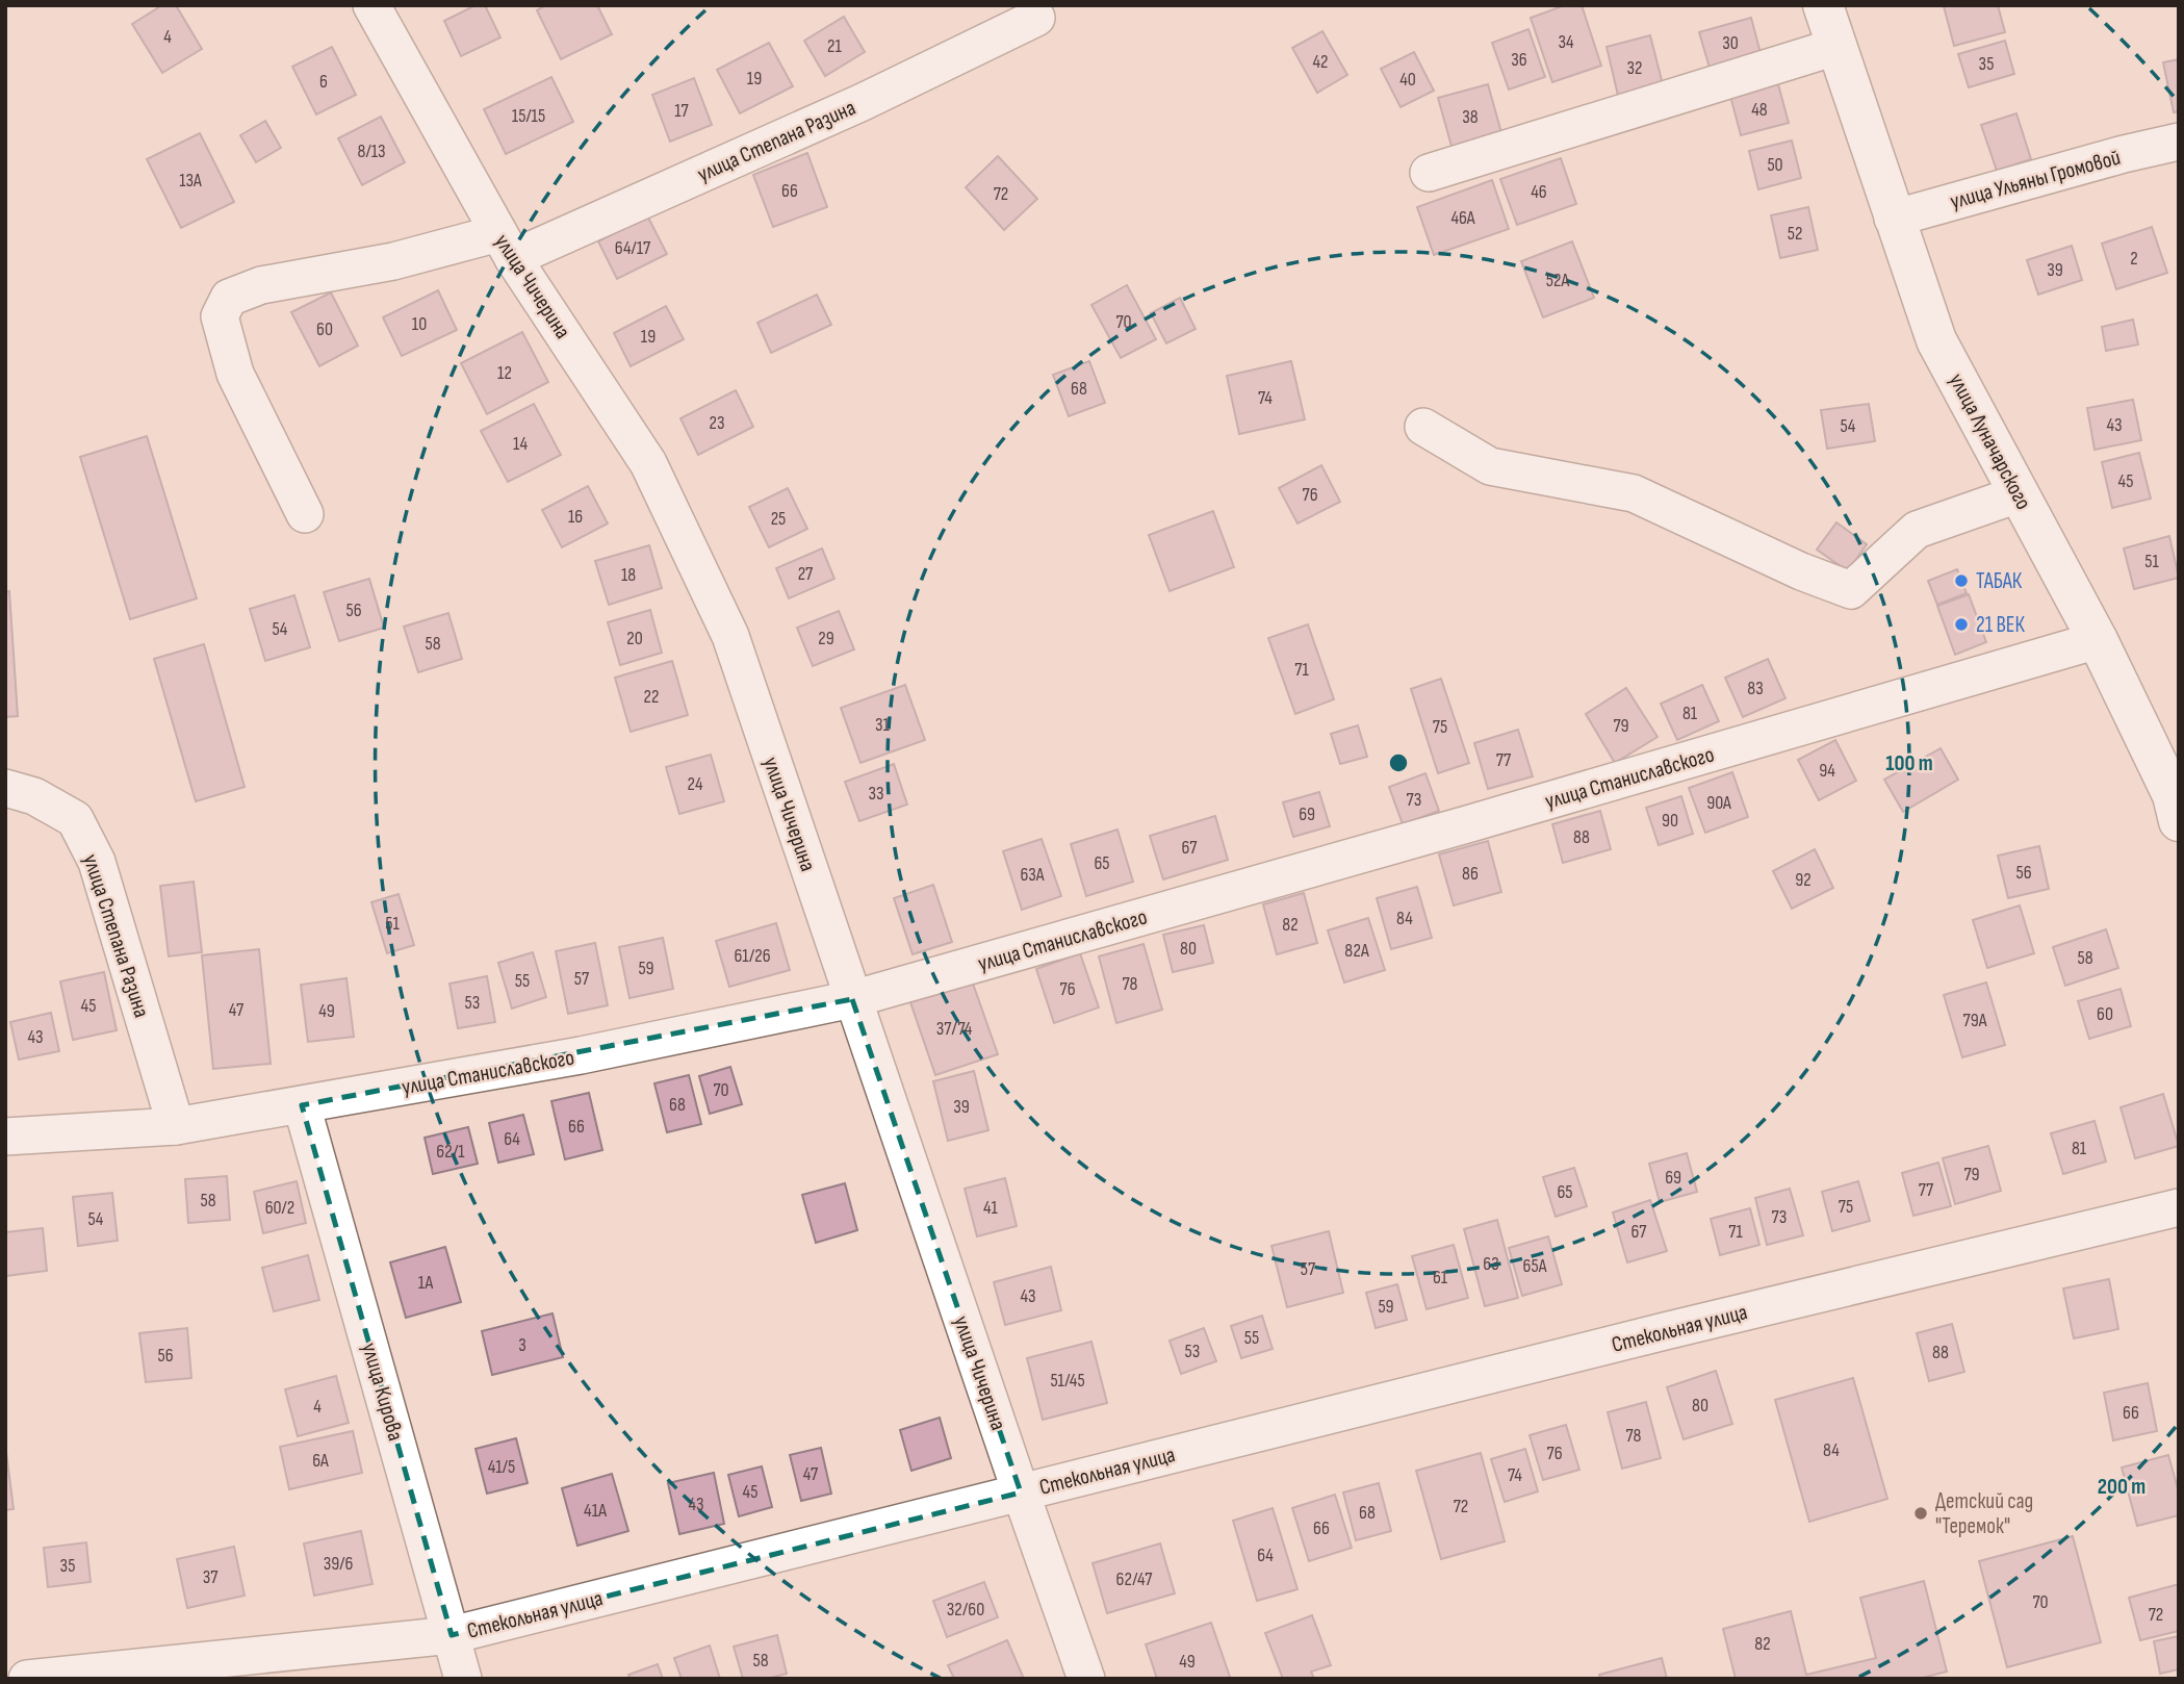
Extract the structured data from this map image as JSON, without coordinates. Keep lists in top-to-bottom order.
{
  "streets": {
    "main road": ["улица Луначарского"],
    "street": [
      "улица Степана Разина",
      "улица Ульяны Громовой",
      "улица Чичерина",
      "улица Станиславского",
      "Стекольная улица",
      "улица Кирова"
    ]
  },
  "crossings": [
    ["улица Степана Разина", "улица Чичерина"],
    ["улица Степана Разина", "улица Станиславского"],
    ["улица Ульяны Громовой", "улица Луначарского"],
    ["улица Чичерина", "улица Станиславского"],
    ["улица Чичерина", "Стекольная улица"],
    ["улица Луначарского", "улица Станиславского"],
    ["улица Станиславского", "улица Кирова"],
    ["Стекольная улица", "улица Кирова"]
  ],
  "places": ["ТАБАК", "21 ВЕК", "Детский сад \"Теремок\""],
  "house_numbers": [
    "4",
    "34",
    "30",
    "21",
    "36",
    "42",
    "35",
    "32",
    "19",
    "40",
    "6",
    "48",
    "17",
    "15/15",
    "38",
    "8/13",
    "50",
    "13А",
    "66",
    "46",
    "72",
    "46А",
    "52",
    "64/17",
    "2",
    "39",
    "52А",
    "70",
    "10",
    "60",
    "19",
    "12",
    "68",
    "74",
    "23",
    "43",
    "54",
    "14",
    "45",
    "76",
    "16",
    "25",
    "51",
    "27",
    "18",
    "56",
    "54",
    "20",
    "29",
    "58",
    "71",
    "83",
    "22",
    "81",
    "31",
    "79",
    "75",
    "77",
    "94",
    "24",
    "33",
    "73",
    "90А",
    "69",
    "90",
    "88",
    "67",
    "65",
    "56",
    "86",
    "63А",
    "92",
    "84",
    "51",
    "82",
    "80",
    "82А",
    "61/26",
    "58",
    "59",
    "57",
    "55",
    "78",
    "76",
    "53",
    "45",
    "47",
    "49",
    "60",
    "79А",
    "37/74",
    "43",
    "70",
    "68",
    "39",
    "66",
    "64",
    "81",
    "62/1",
    "79",
    "69",
    "77",
    "65",
    "58",
    "75",
    "60/2",
    "41",
    "73",
    "54",
    "67",
    "71",
    "63",
    "65А",
    "57",
    "61",
    "1А",
    "43",
    "59",
    "55",
    "3",
    "53",
    "88",
    "56",
    "51/45",
    "80",
    "4",
    "66",
    "78",
    "84",
    "76",
    "6А",
    "41/5",
    "47",
    "74",
    "45",
    "43",
    "72",
    "41А",
    "68",
    "66",
    "64",
    "39/6",
    "35",
    "37",
    "62/47",
    "70",
    "32/60",
    "72",
    "82",
    "58",
    "49"
  ],
  "rings": ["100 m", "200 m"]
}
